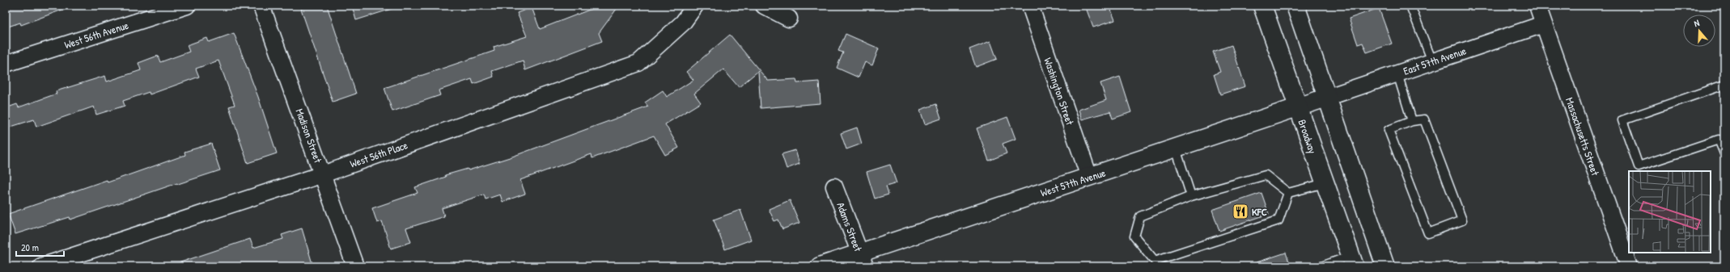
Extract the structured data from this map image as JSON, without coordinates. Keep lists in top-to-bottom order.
{
  "streets": {
    "main road": ["Broadway", "West 57th Avenue"],
    "street": [
      "West 56th Avenue",
      "East 57th Avenue",
      "Washington Street",
      "Madison Street",
      "Massachusetts Street",
      "West 56th Place",
      "Adams Street"
    ]
  },
  "crossings": [
    ["East 57th Avenue", "Massachusetts Street"],
    ["East 57th Avenue", "West 57th Avenue"],
    ["Washington Street", "West 57th Avenue"],
    ["Madison Street", "West 56th Place"],
    ["Broadway", "West 57th Avenue"],
    ["West 57th Avenue", "Adams Street"]
  ],
  "places": {
    "restaurant": ["KFC"]
  },
  "scale_bar": "20 m",
  "north": "top"
}
